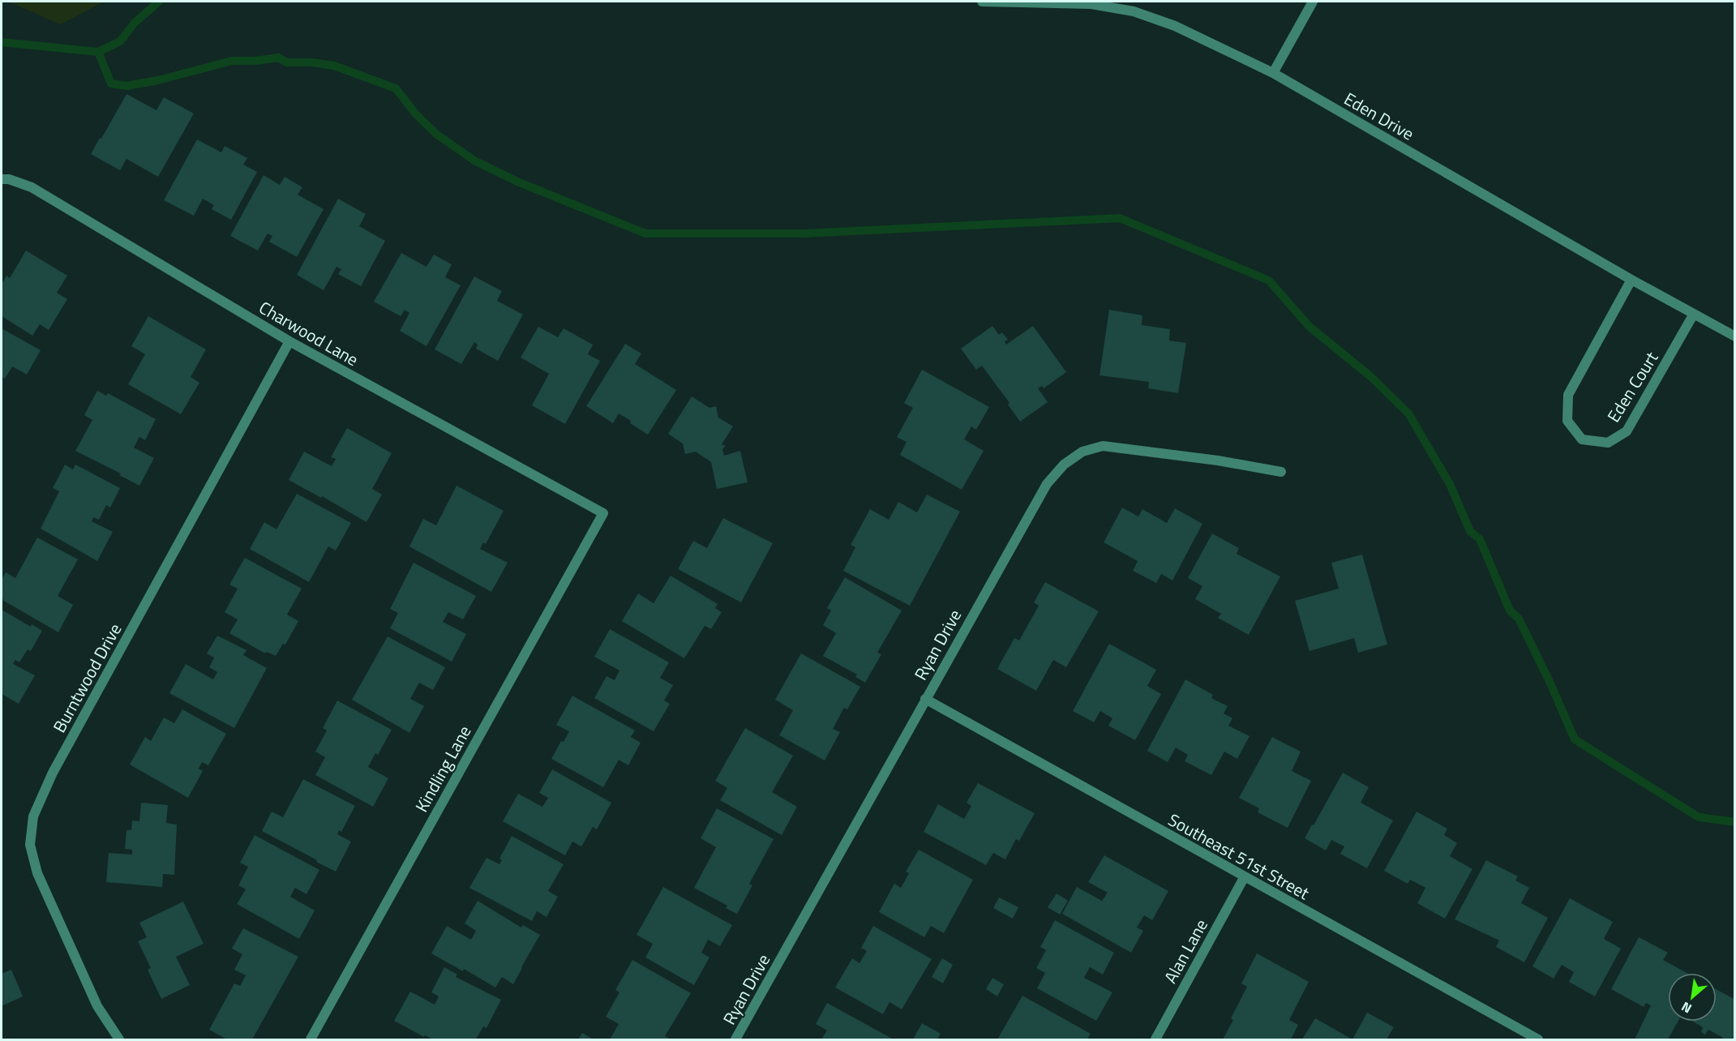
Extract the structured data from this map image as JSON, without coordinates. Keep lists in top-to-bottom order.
{
  "streets": {
    "street": [
      "Eden Drive",
      "Charwood Lane",
      "Eden Court",
      "Ryan Drive",
      "Burntwood Drive",
      "Kindling Lane",
      "Southeast 51st Street",
      "Alan Lane"
    ]
  },
  "crossings": [
    ["Eden Drive", "Eden Court"],
    ["Charwood Lane", "Burntwood Drive"],
    ["Charwood Lane", "Kindling Lane"],
    ["Ryan Drive", "Southeast 51st Street"],
    ["Southeast 51st Street", "Alan Lane"]
  ],
  "north": "bottom left"
}
